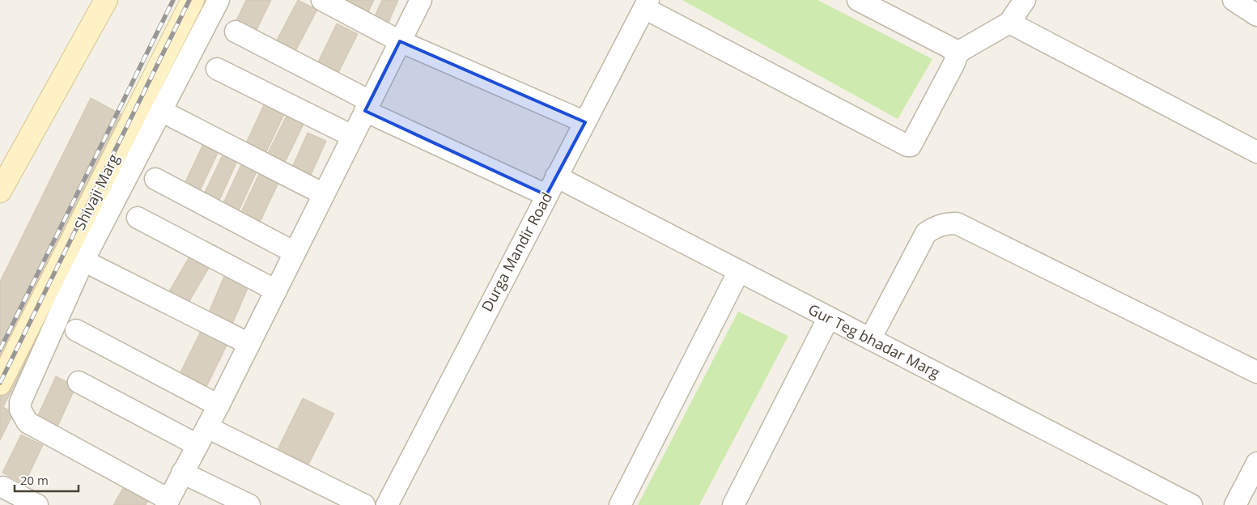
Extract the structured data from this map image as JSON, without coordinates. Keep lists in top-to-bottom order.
{
  "streets": {
    "main road": ["Shivaji Marg"],
    "street": ["Durga Mandir Road", "Gur Teg bhadar Marg"]
  },
  "crossings": [
    ["Durga Mandir Road", "Gur Teg bhadar Marg"]
  ],
  "scale_bar": "20 m"
}
